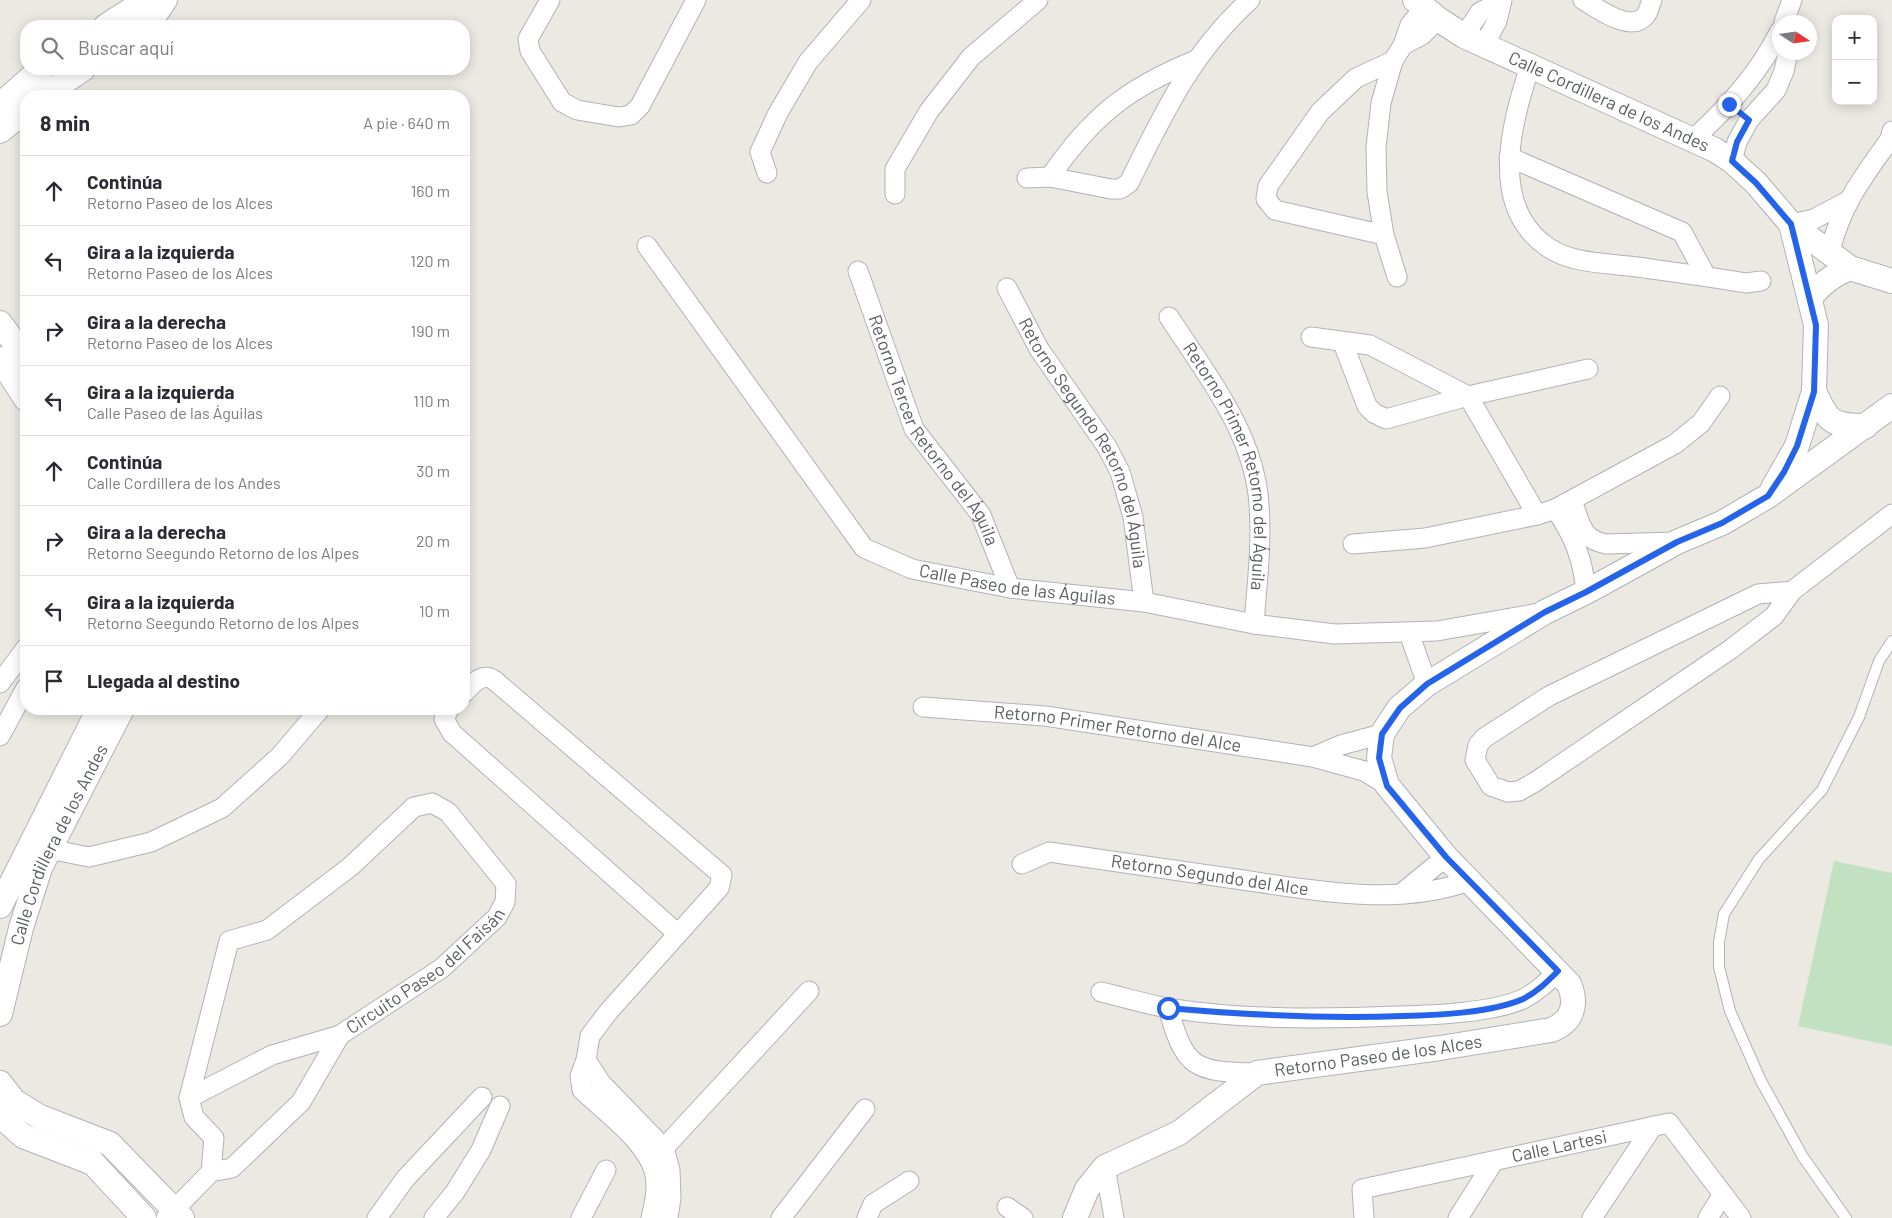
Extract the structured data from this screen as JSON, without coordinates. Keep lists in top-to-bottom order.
{
  "streets": {
    "street": [
      "Calle Cordillera de los Andes",
      "Retorno Tercer Retorno del Águila",
      "Retorno Segundo Retorno del Águila",
      "Retorno Primer Retorno del Águila",
      "Calle Paseo de las Águilas",
      "Retorno Primer Retorno del Alce",
      "Retorno Segundo del Alce",
      "Circuito Paseo del Faisán",
      "Retorno Paseo de los Alces",
      "Calle Lartesi"
    ]
  },
  "crossings": [
    ["Retorno Tercer Retorno del Águila", "Calle Paseo de las Águilas"],
    ["Retorno Segundo Retorno del Águila", "Calle Paseo de las Águilas"],
    ["Retorno Primer Retorno del Águila", "Calle Paseo de las Águilas"],
    ["Calle Paseo de las Águilas", "Retorno Paseo de los Alces"],
    ["Retorno Primer Retorno del Alce", "Retorno Paseo de los Alces"],
    ["Retorno Segundo del Alce", "Retorno Paseo de los Alces"]
  ],
  "north": "right",
  "page": {
    "map_buttons": ["+", "−"],
    "search": "Buscar aquí",
    "heading": ["8 min", "A pie · 640 m"],
    "list": [
      ["Continúa", "Retorno Paseo de los Alces", "160 m"],
      ["Gira a la izquierda", "Retorno Paseo de los Alces", "120 m"],
      ["Gira a la derecha", "Retorno Paseo de los Alces", "190 m"],
      ["Gira a la izquierda", "Calle Paseo de las Águilas", "110 m"],
      ["Continúa", "Calle Cordillera de los Andes", "30 m"],
      ["Gira a la derecha", "Retorno Seegundo Retorno de los Alpes", "20 m"],
      ["Gira a la izquierda", "Retorno Seegundo Retorno de los Alpes", "10 m"],
      "Llegada al destino"
    ]
  }
}
